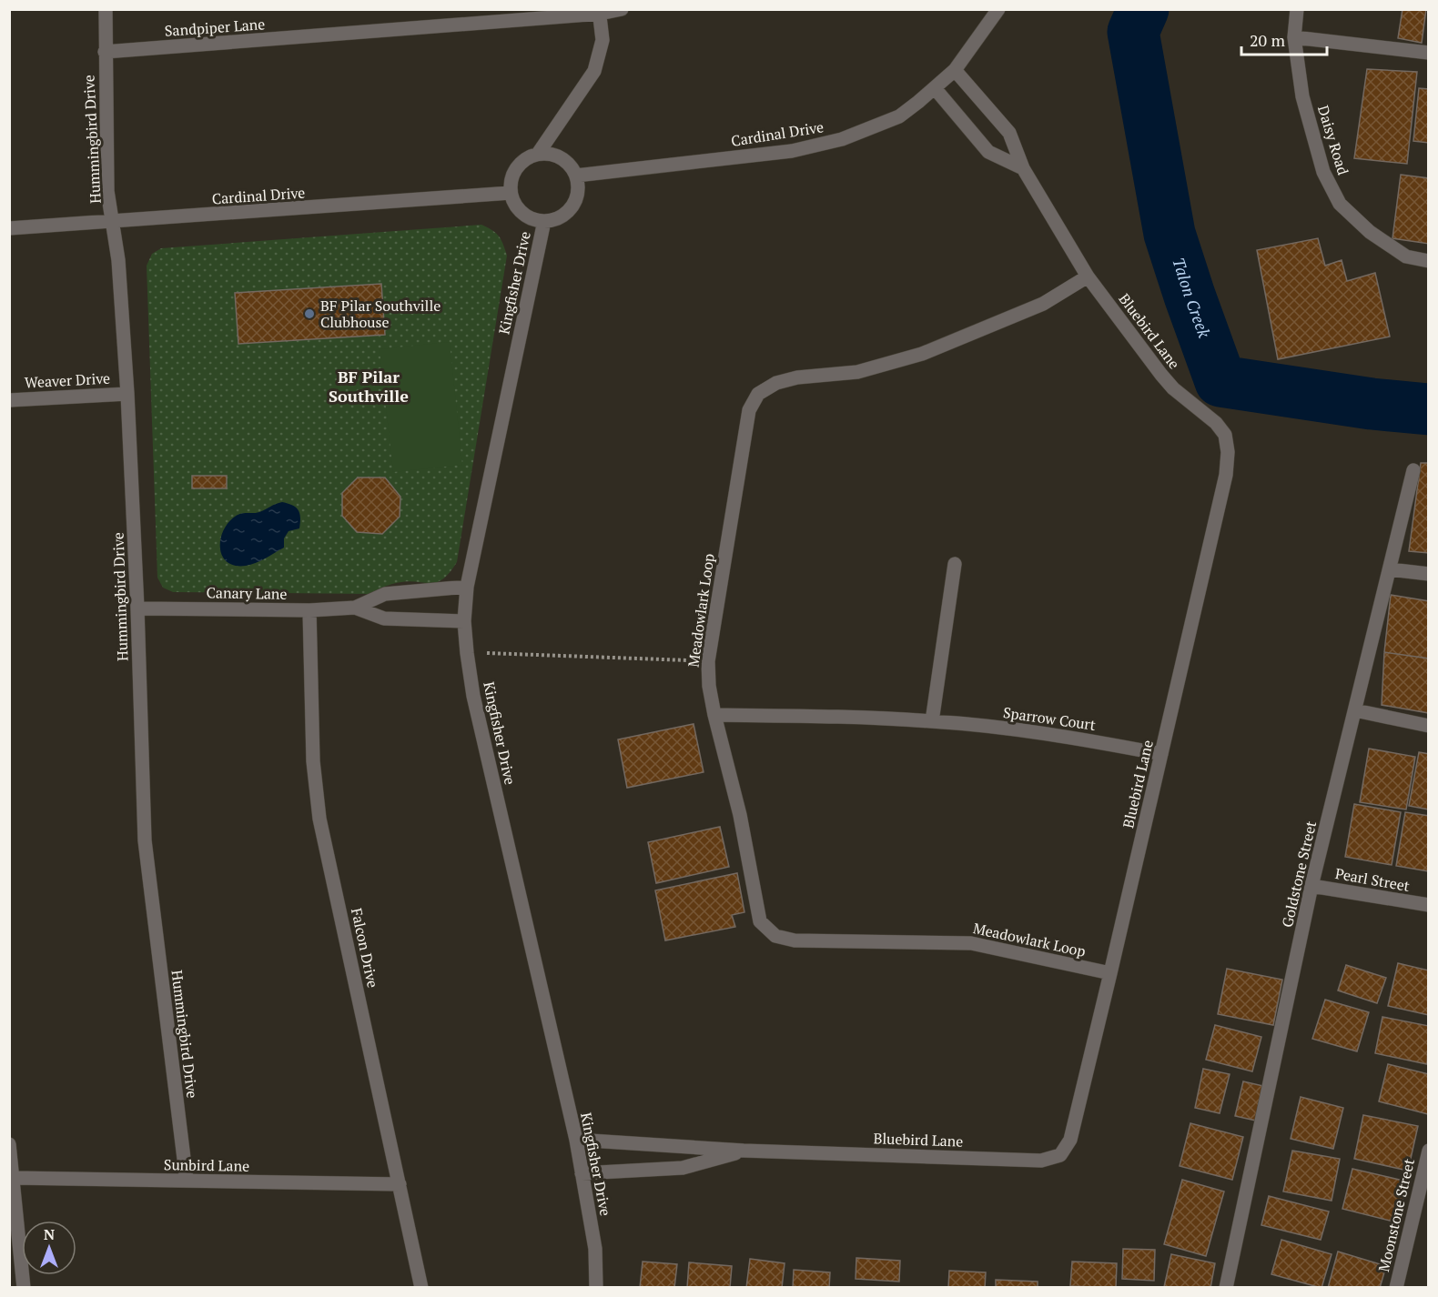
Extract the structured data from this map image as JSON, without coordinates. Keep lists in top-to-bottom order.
{
  "streets": {
    "street": [
      "Sandpiper Lane",
      "Cardinal Drive",
      "Hummingbird Drive",
      "Daisy Road",
      "Kingfisher Drive",
      "Bluebird Lane",
      "Weaver Drive",
      "Canary Lane",
      "Meadowlark Loop",
      "Sparrow Court",
      "Goldstone Street",
      "Pearl Street",
      "Falcon Drive",
      "Sunbird Lane",
      "Moonstone Street"
    ]
  },
  "crossings": [
    ["Sandpiper Lane", "Hummingbird Drive"],
    ["Cardinal Drive", "Hummingbird Drive"],
    ["Cardinal Drive", "Kingfisher Drive"],
    ["Cardinal Drive", "Bluebird Lane"],
    ["Hummingbird Drive", "Weaver Drive"],
    ["Hummingbird Drive", "Canary Lane"],
    ["Hummingbird Drive", "Sunbird Lane"],
    ["Kingfisher Drive", "Bluebird Lane"],
    ["Kingfisher Drive", "Canary Lane"],
    ["Bluebird Lane", "Meadowlark Loop"],
    ["Bluebird Lane", "Sparrow Court"],
    ["Canary Lane", "Falcon Drive"],
    ["Meadowlark Loop", "Sparrow Court"],
    ["Goldstone Street", "Pearl Street"],
    ["Falcon Drive", "Sunbird Lane"]
  ],
  "districts": ["BF Pilar Southville"],
  "water": ["Talon Creek"],
  "places": ["BF Pilar Southville Clubhouse"],
  "scale_bar": "20 m",
  "north": "top"
}
